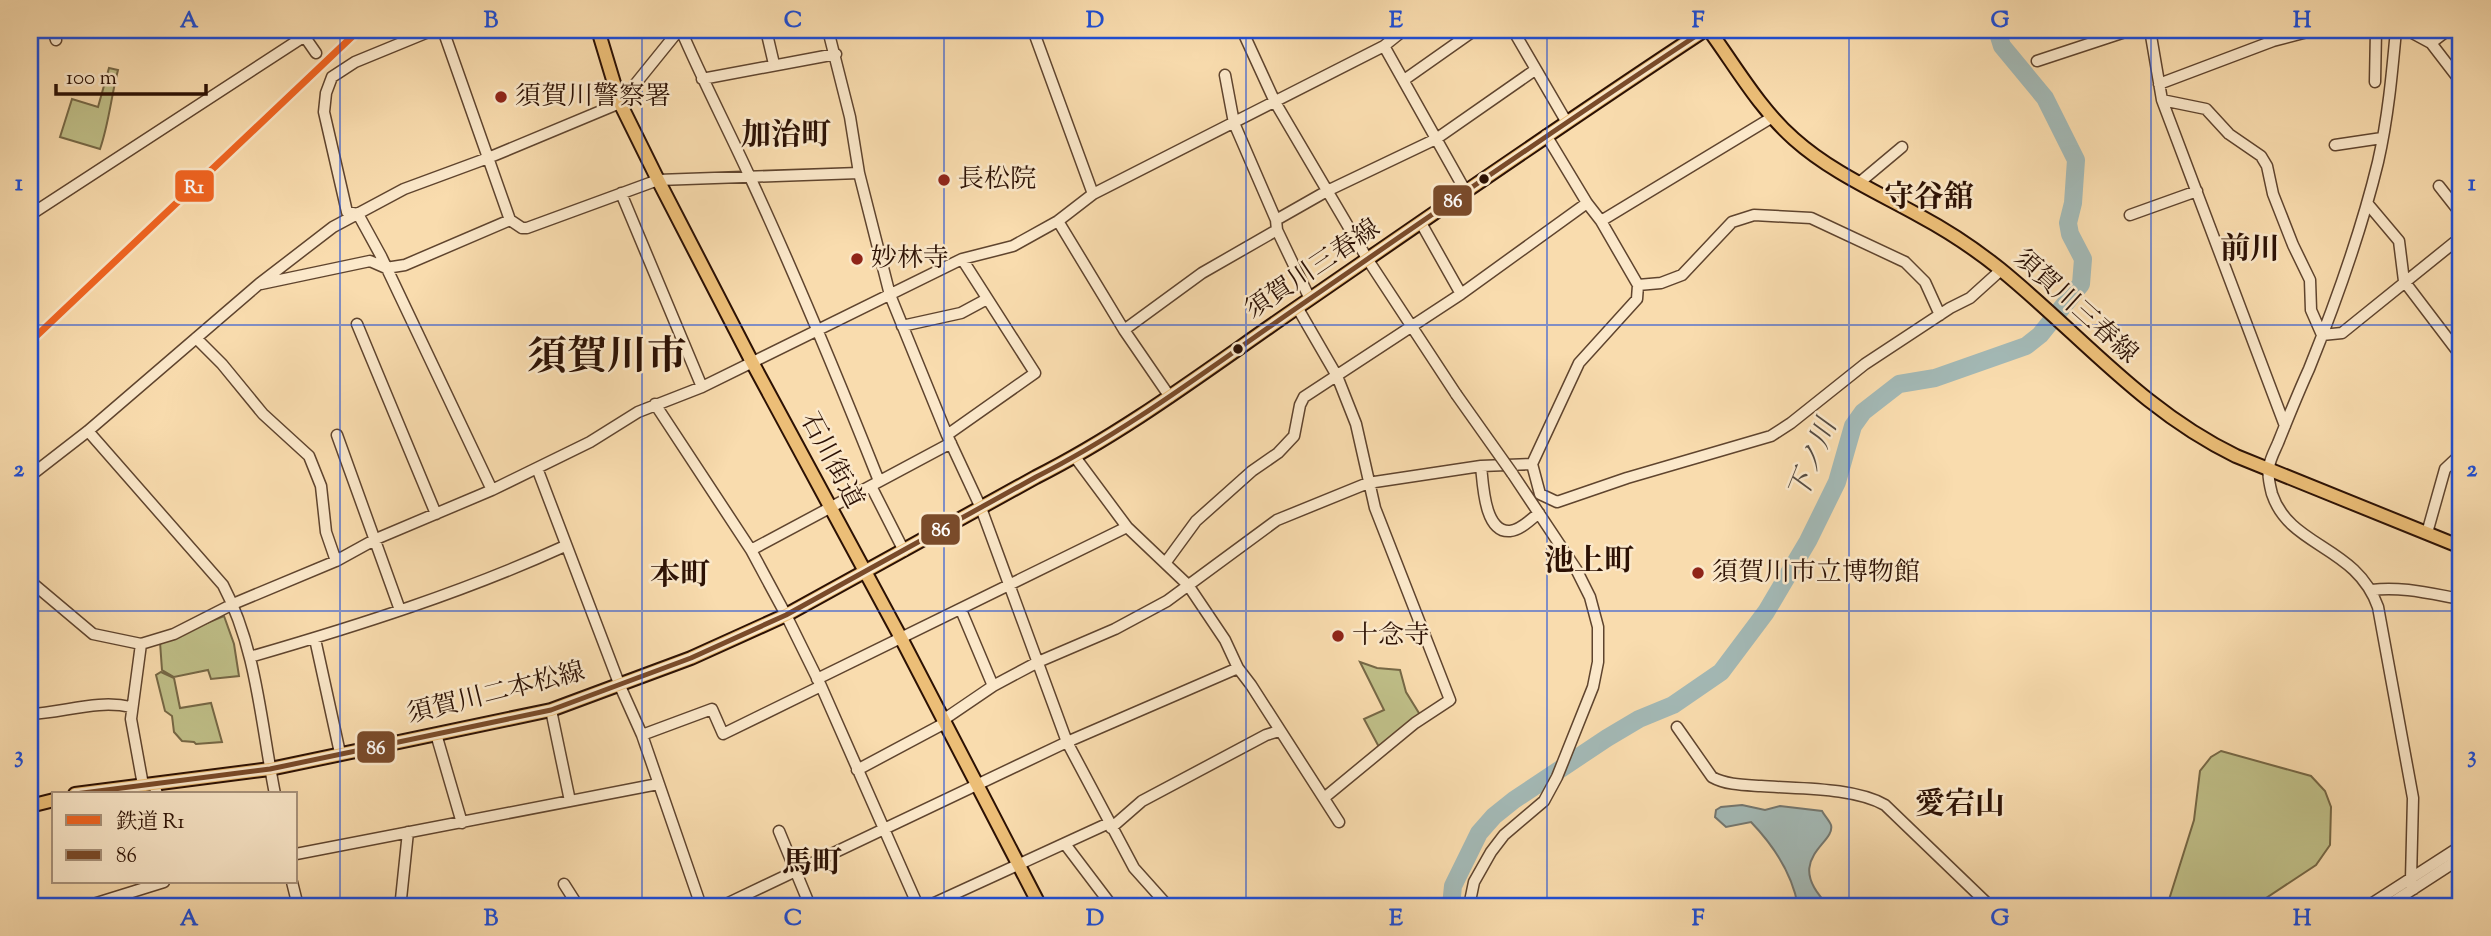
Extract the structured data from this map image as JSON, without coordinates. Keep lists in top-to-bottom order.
{
  "streets": {
    "main road": ["須賀川三春線", "石川街道", "須賀川二本松線"]
  },
  "crossings": [
    ["須賀川三春線", "石川街道"],
    ["須賀川三春線", "須賀川二本松線"],
    ["石川街道", "須賀川二本松線"]
  ],
  "districts": [
    "加治町",
    "守谷舘",
    "前川",
    "須賀川市",
    "池上町",
    "本町",
    "愛宕山",
    "馬町"
  ],
  "water": ["下ノ川"],
  "places": [
    "須賀川警察署",
    "長松院",
    "妙林寺",
    "須賀川市立博物館",
    "十念寺"
  ],
  "lines": ["rail line R1", "transit line 86"],
  "legend": ["鉄道 R1", "86"],
  "scale_bar": "100 m",
  "grid": {
    "columns": [
      "A",
      "B",
      "C",
      "D",
      "E",
      "F",
      "G",
      "H"
    ],
    "rows": ["1", "2", "3"]
  }
}
